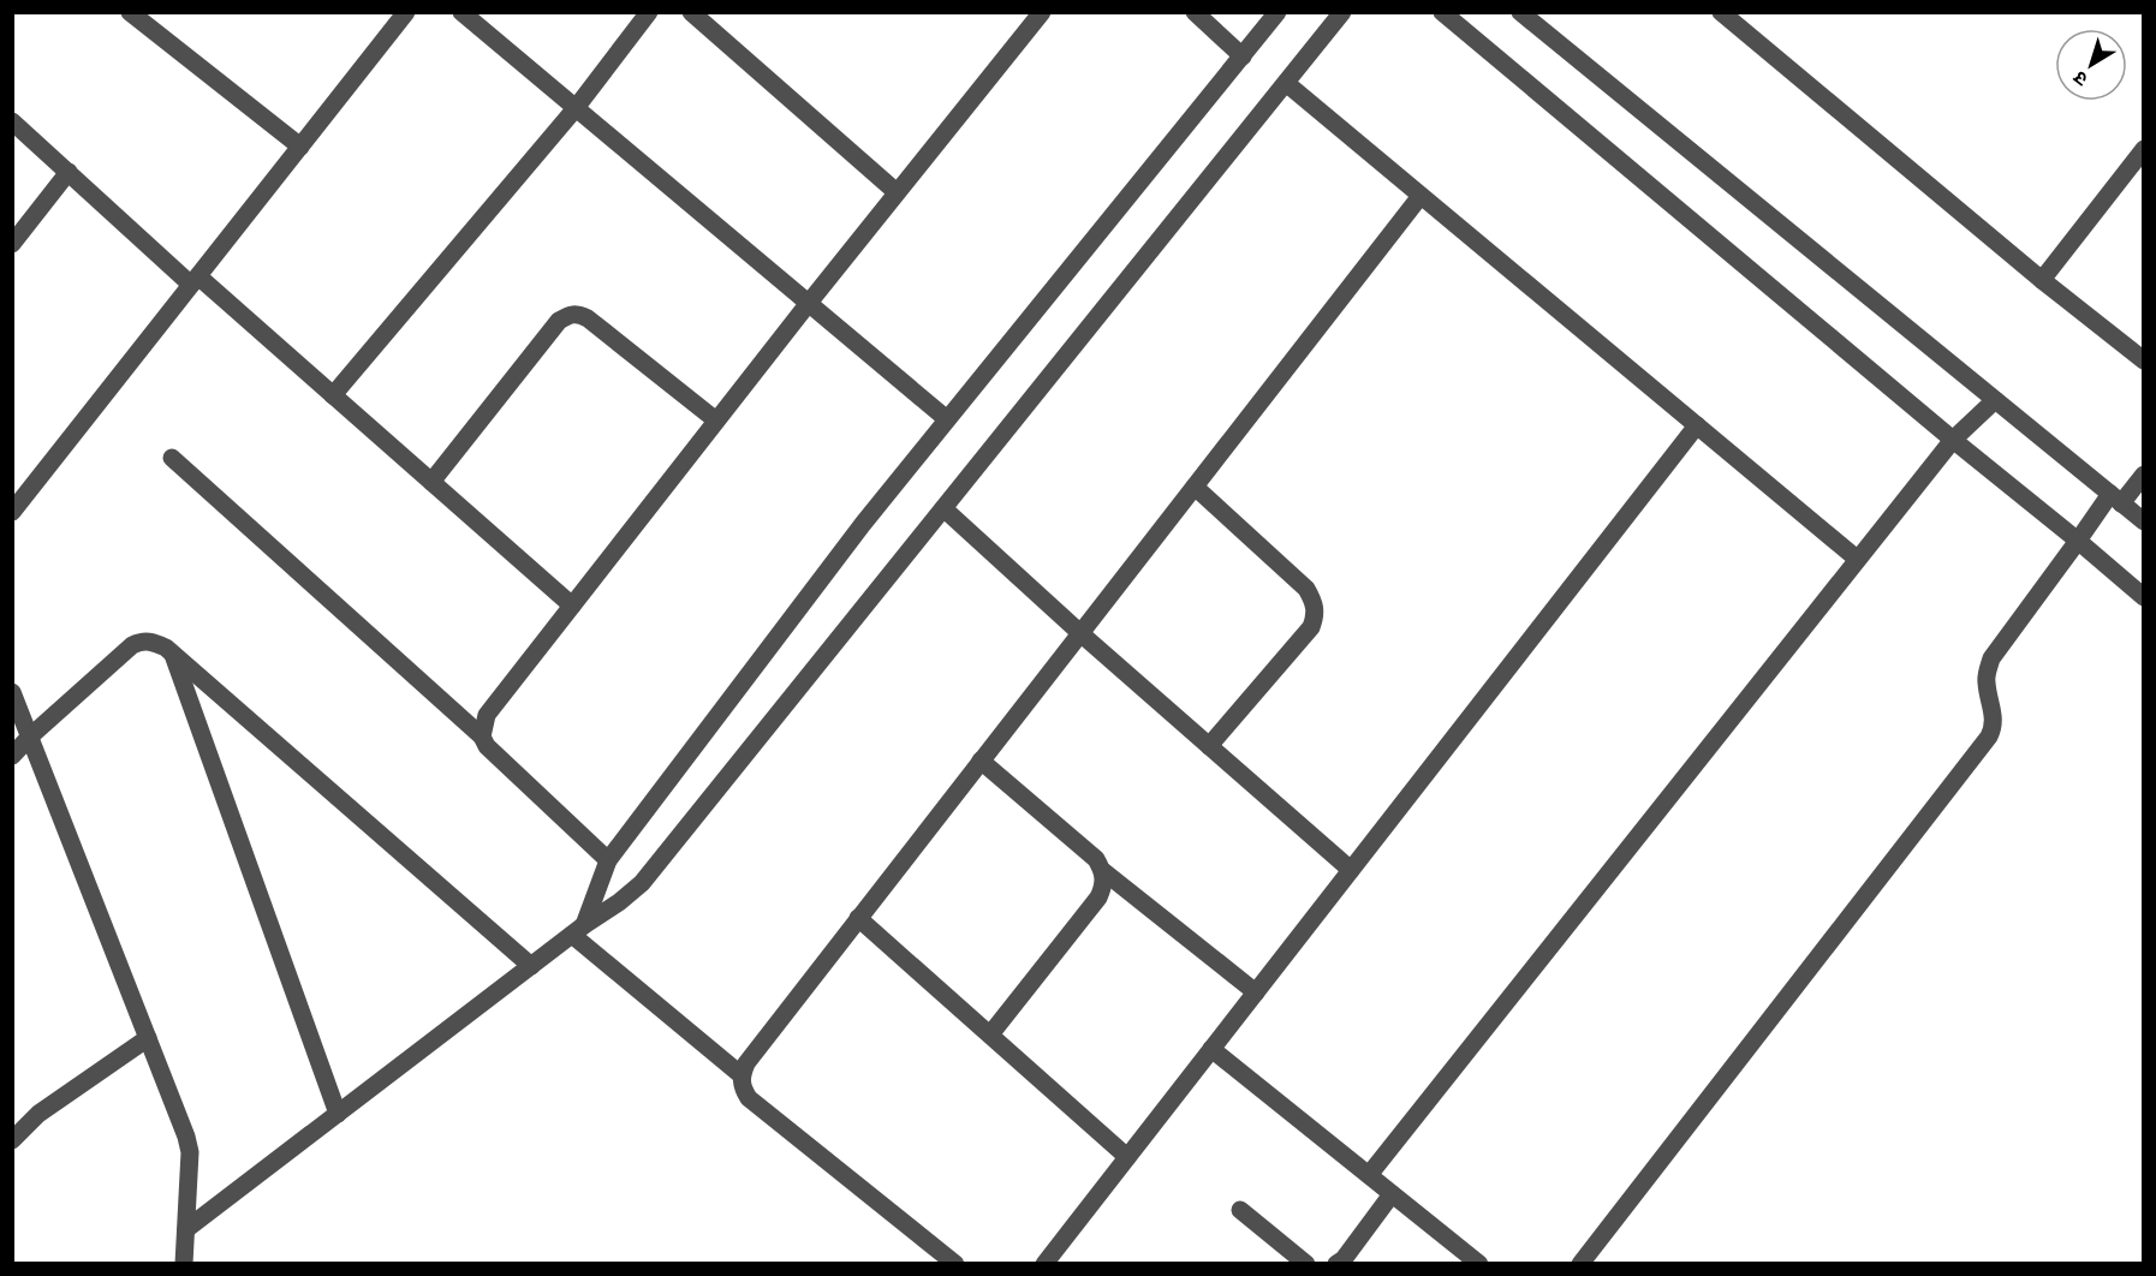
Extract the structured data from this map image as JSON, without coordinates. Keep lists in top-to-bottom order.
{
  "north": "bottom left"
}
